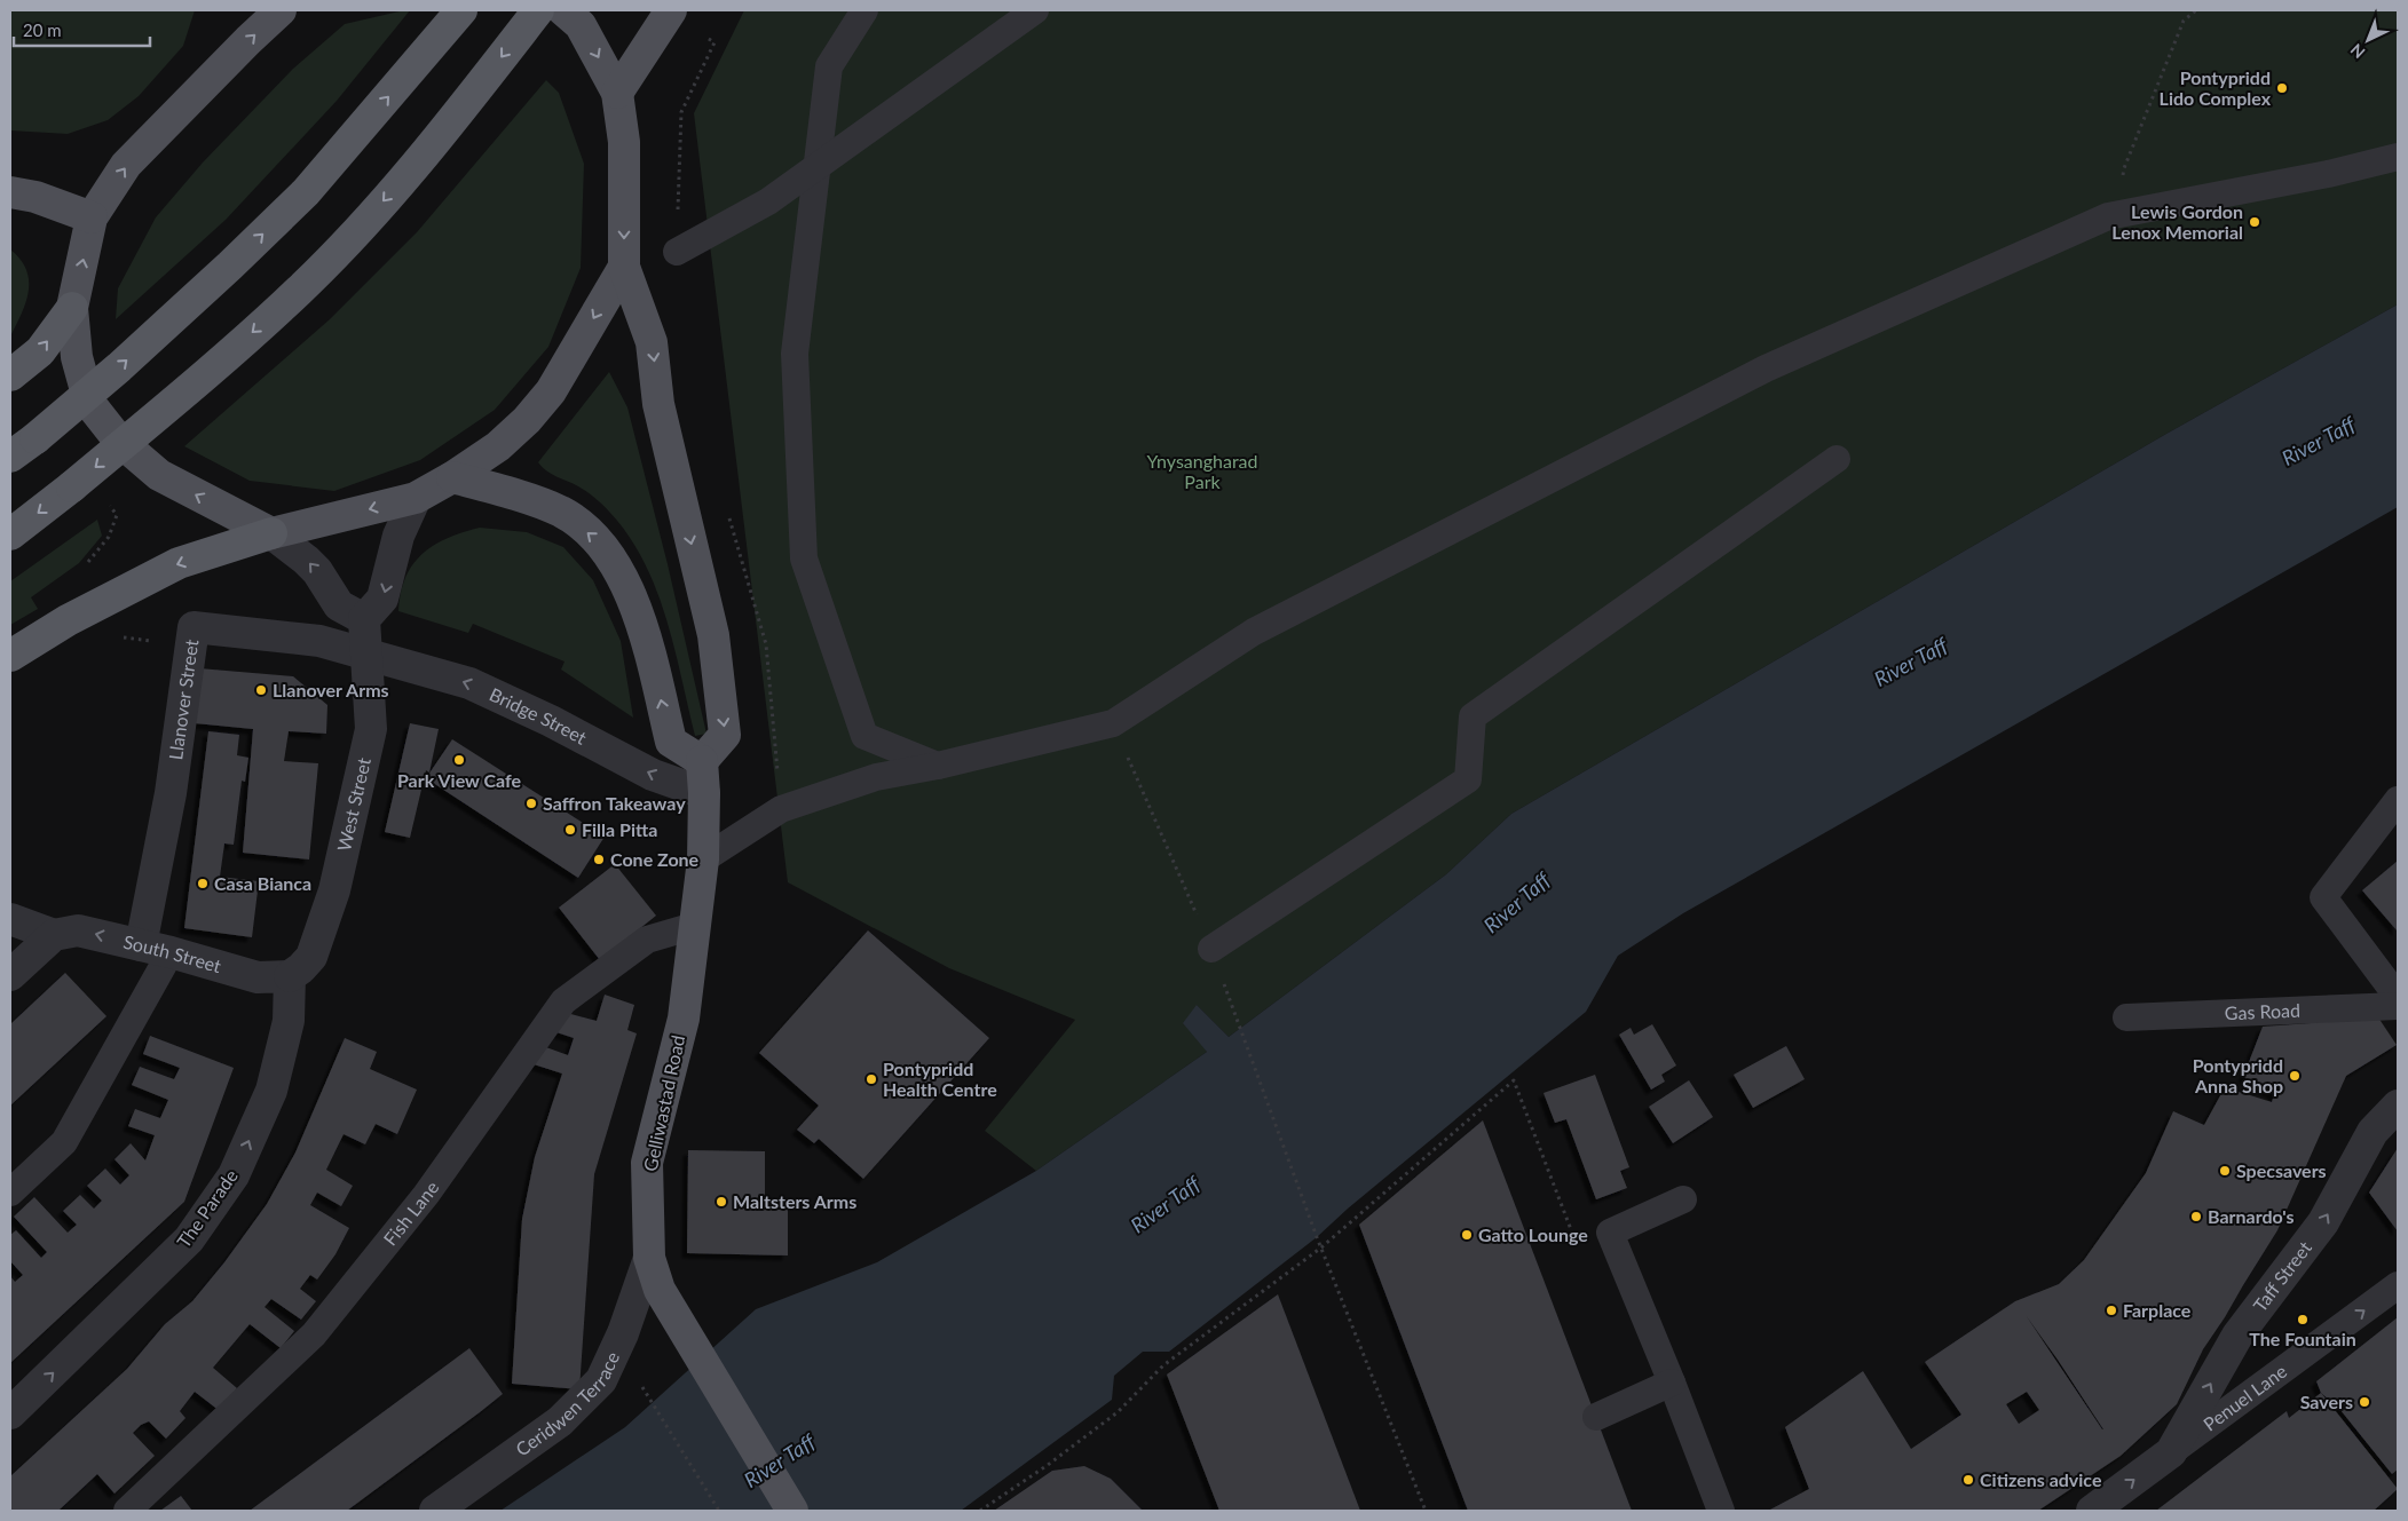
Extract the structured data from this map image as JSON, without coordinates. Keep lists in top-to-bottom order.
{
  "streets": {
    "main road": ["Gelliwastad Road"],
    "street": [
      "Llanover Street",
      "Bridge Street",
      "West Street",
      "South Street",
      "The Parade",
      "Taff Street",
      "Penuel Lane",
      "Ceridwen Terrace"
    ],
    "lane": ["Gas Road", "Fish Lane"]
  },
  "crossings": [
    ["Llanover Street", "Bridge Street"],
    ["Llanover Street", "West Street"],
    ["Llanover Street", "South Street"],
    ["Bridge Street", "West Street"],
    ["Bridge Street", "Gelliwastad Road"],
    ["West Street", "South Street"],
    ["West Street", "The Parade"],
    ["South Street", "The Parade"],
    ["Gelliwastad Road", "Fish Lane"],
    ["Gelliwastad Road", "Ceridwen Terrace"],
    ["Taff Street", "Penuel Lane"]
  ],
  "one_way": [
    "Bridge Street",
    "South Street",
    "The Parade",
    "Taff Street",
    "Penuel Lane"
  ],
  "water": ["River Taff"],
  "parks": ["Ynysangharad Park"],
  "places": [
    "Pontypridd Lido Complex",
    "Lewis Gordon Lenox Memorial",
    "Llanover Arms",
    "Park View Cafe",
    "Saffron Takeaway",
    "Filla Pitta",
    "Cone Zone",
    "Casa Bianca",
    "Pontypridd Anna Shop",
    "Pontypridd Health Centre",
    "Specsavers",
    "Maltsters Arms",
    "Barnardo's",
    "Gatto Lounge",
    "Farplace",
    "The Fountain",
    "Savers",
    "Citizens advice"
  ],
  "scale_bar": "20 m",
  "north": "bottom left"
}
